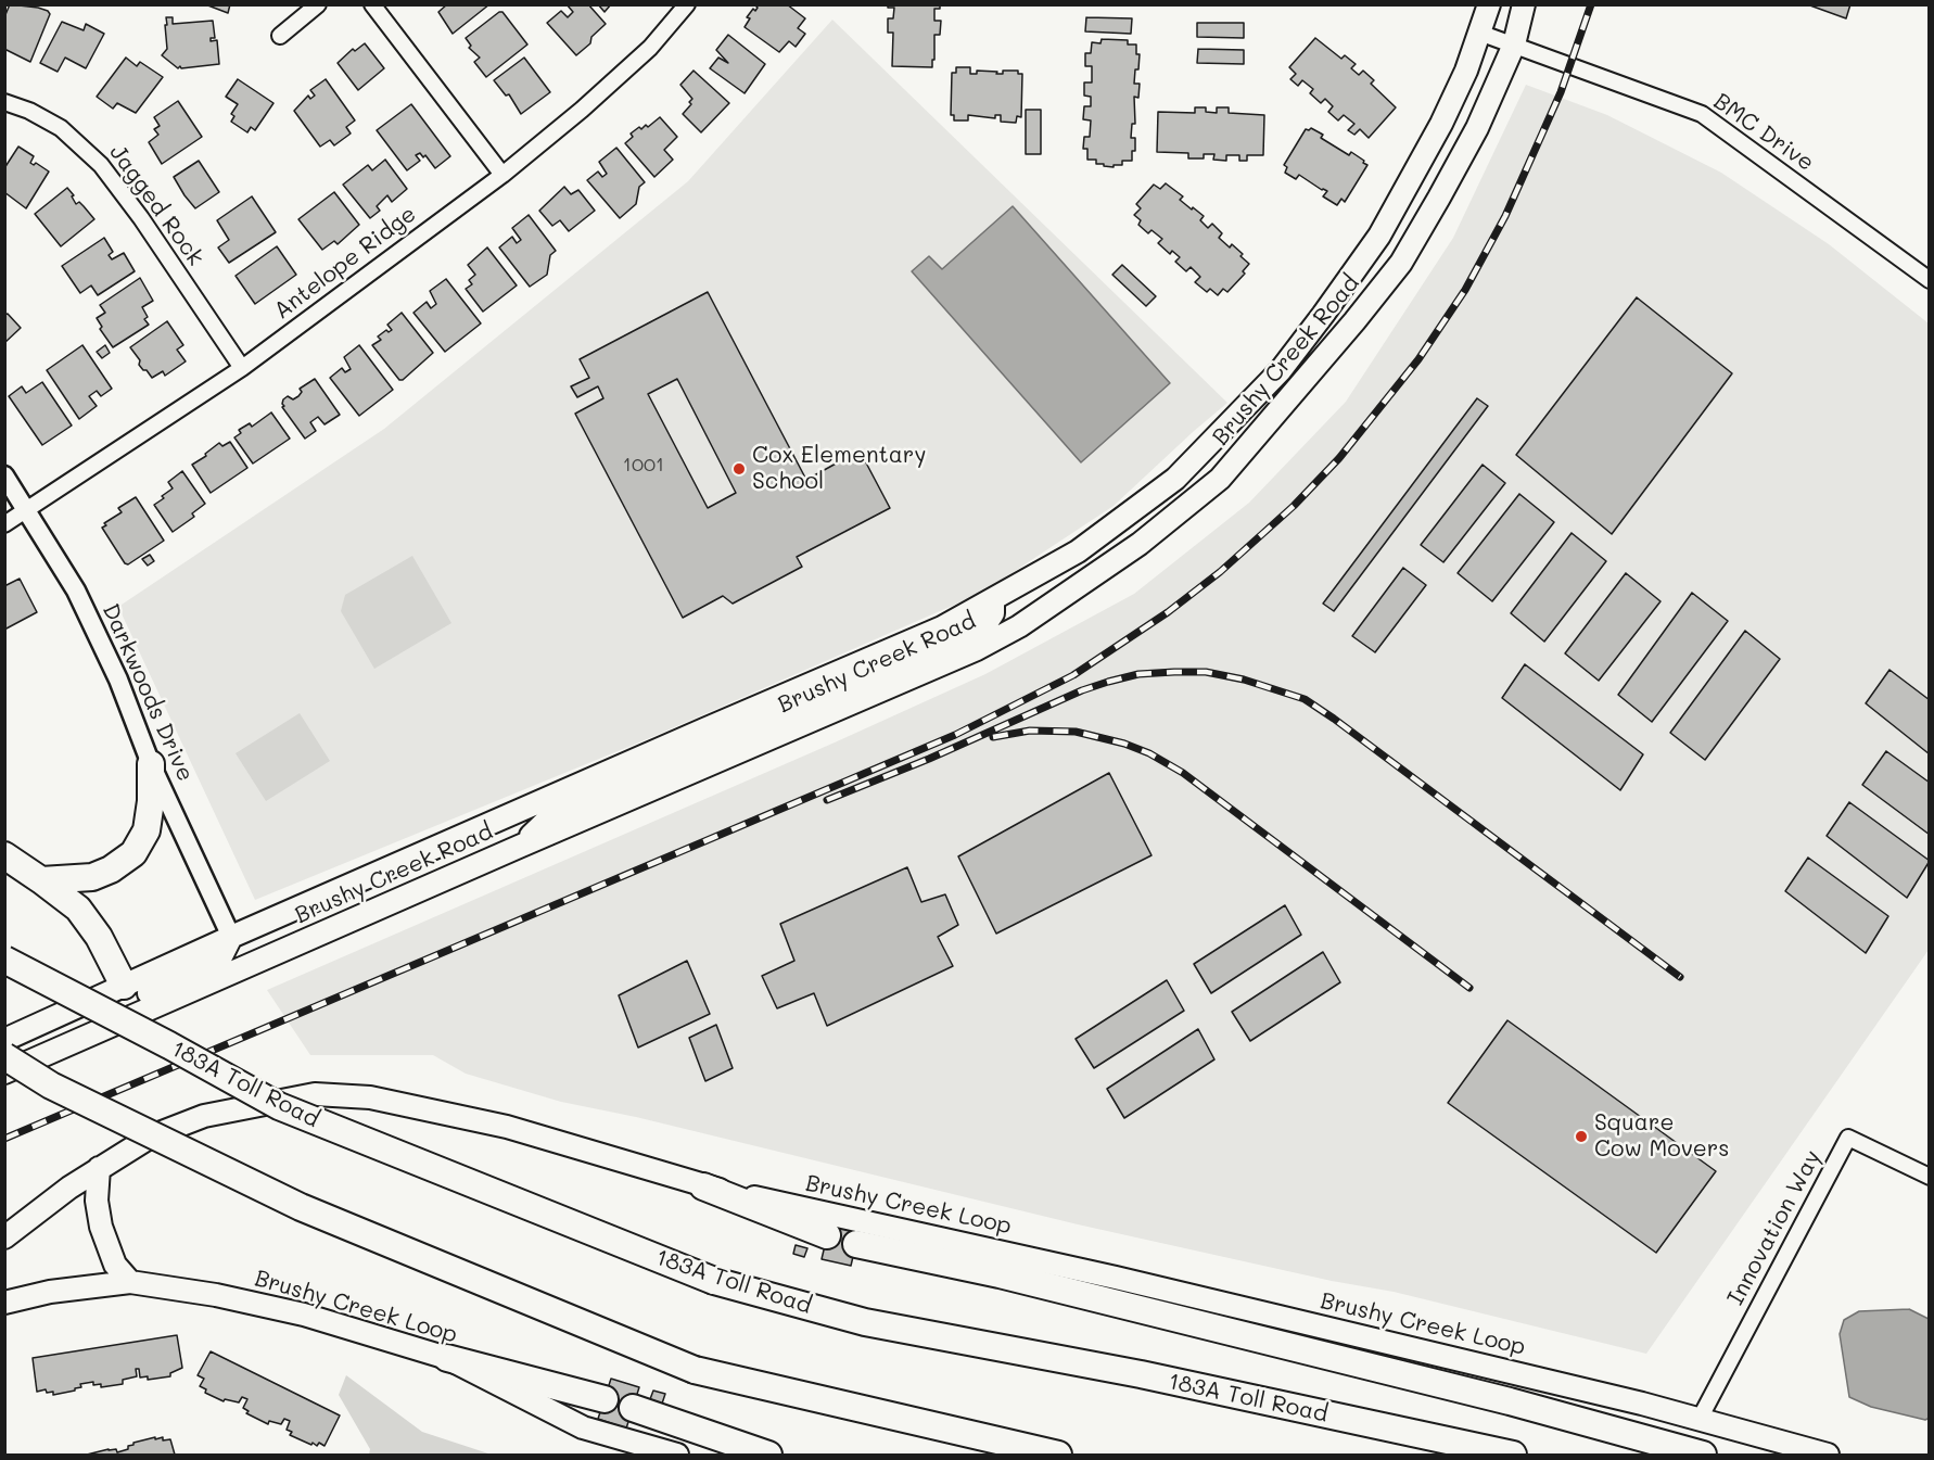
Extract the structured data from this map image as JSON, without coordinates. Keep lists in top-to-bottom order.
{
  "streets": {
    "highway": ["183A Toll Road"],
    "main road": ["Brushy Creek Road", "Brushy Creek Loop"],
    "street": [
      "BMC Drive",
      "Jagged Rock",
      "Antelope Ridge",
      "Darkwoods Drive",
      "Innovation Way"
    ]
  },
  "crossings": [
    ["BMC Drive", "Brushy Creek Road"],
    ["Jagged Rock", "Antelope Ridge"],
    ["Antelope Ridge", "Darkwoods Drive"],
    ["Brushy Creek Road", "Darkwoods Drive"],
    ["Brushy Creek Loop", "Innovation Way"]
  ],
  "places": ["Cox Elementary School", "Square Cow Movers"],
  "house_numbers": ["1001"]
}
